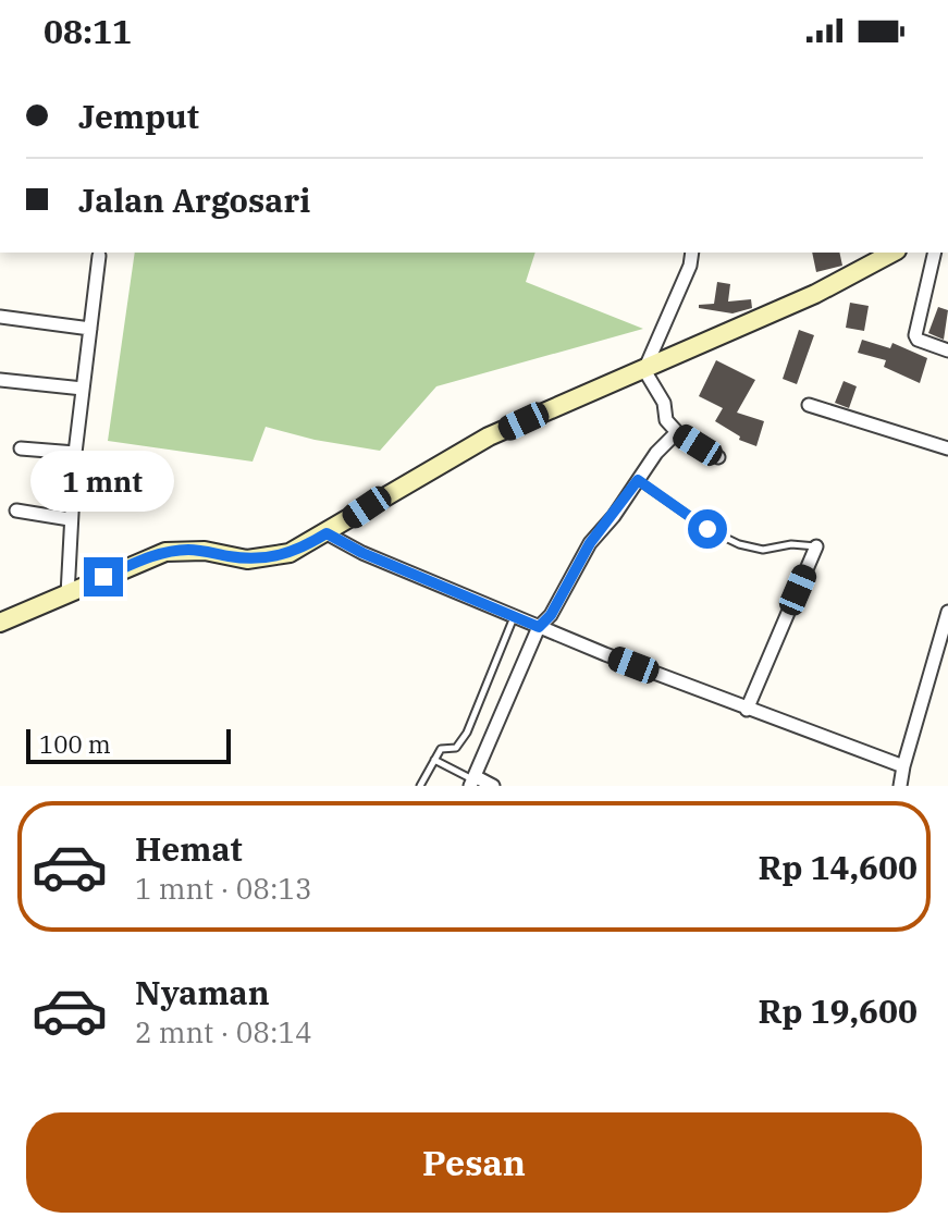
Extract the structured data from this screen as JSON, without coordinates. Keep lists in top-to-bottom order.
{
  "scale_bar": "100 m",
  "page": {
    "status": "08:11",
    "banner": ["Jemput", "Jalan Argosari"],
    "bubble": "1 mnt",
    "scale": "100 m",
    "list": [
      {
        "name": "Hemat",
        "note": "1 mnt · 08:13",
        "value": "Rp 14,600"
      },
      {
        "name": "Nyaman",
        "note": "2 mnt · 08:14",
        "value": "Rp 19,600"
      }
    ],
    "buttons": "Pesan"
  }
}
